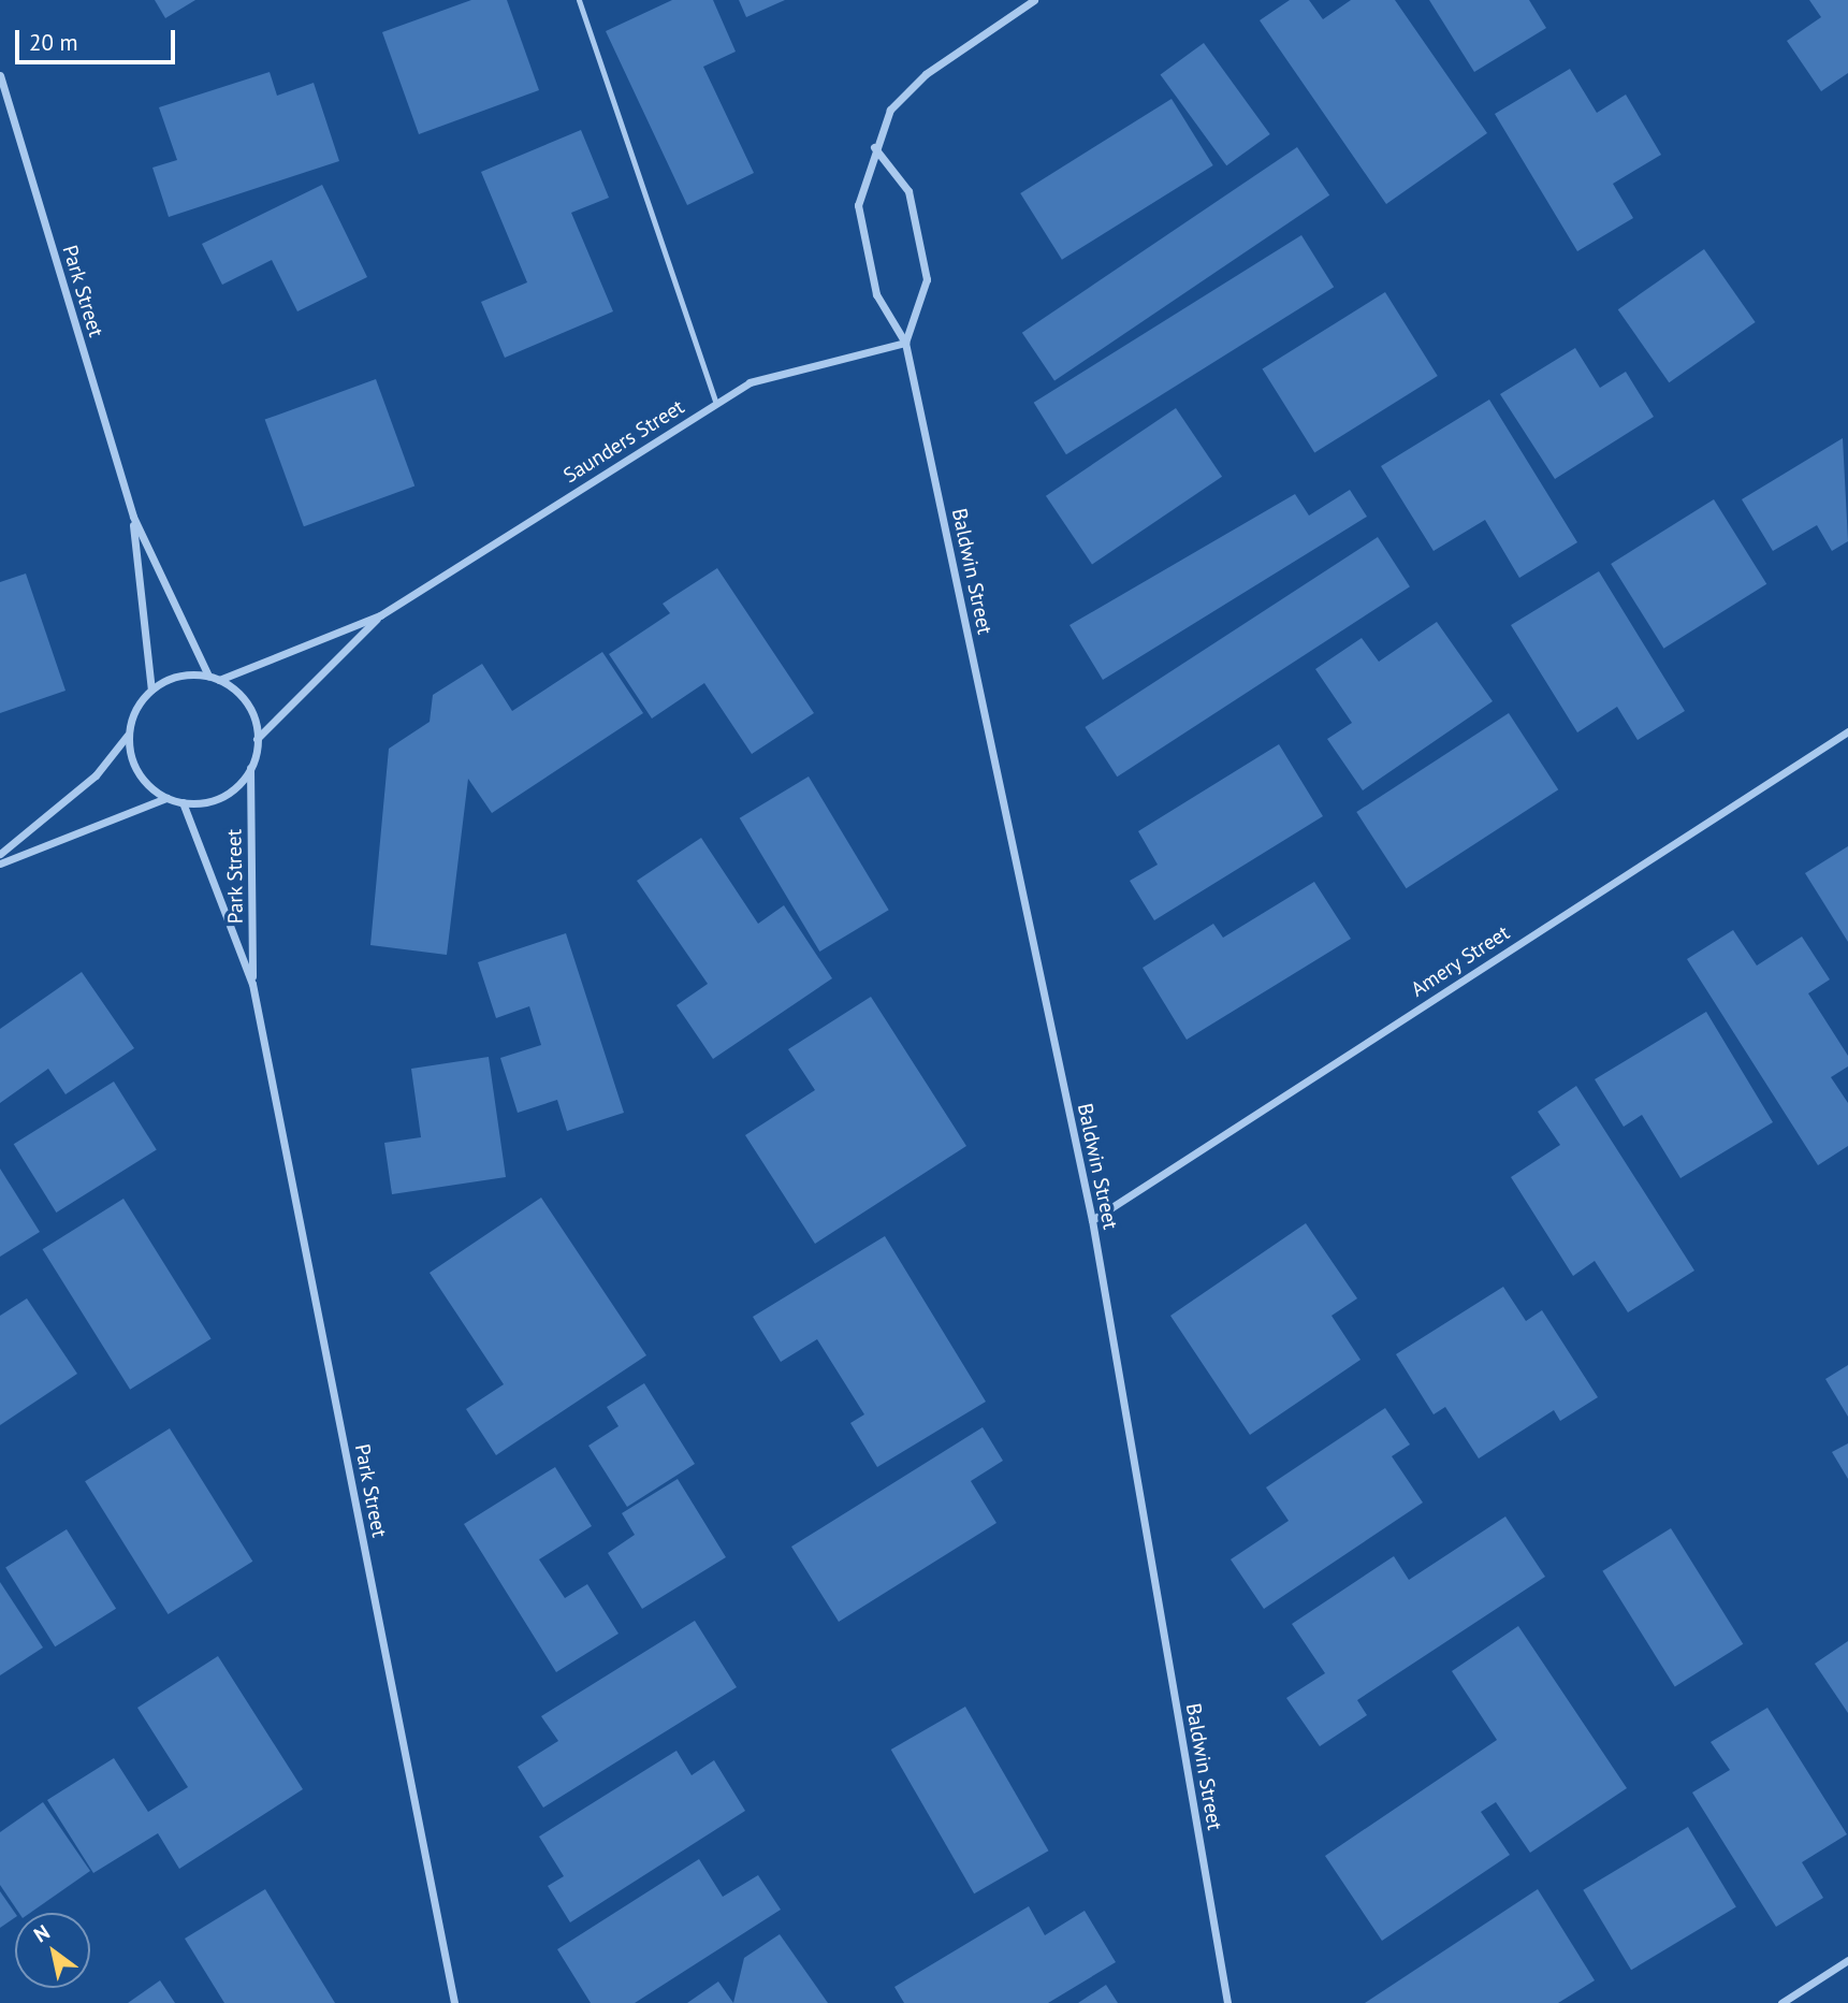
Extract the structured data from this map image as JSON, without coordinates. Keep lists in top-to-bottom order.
{
  "streets": {
    "street": [
      "Park Street",
      "Saunders Street",
      "Baldwin Street",
      "Amery Street"
    ]
  },
  "crossings": [
    ["Park Street", "Saunders Street"],
    ["Saunders Street", "Baldwin Street"],
    ["Baldwin Street", "Amery Street"]
  ],
  "scale_bar": "20 m",
  "north": "top left"
}
